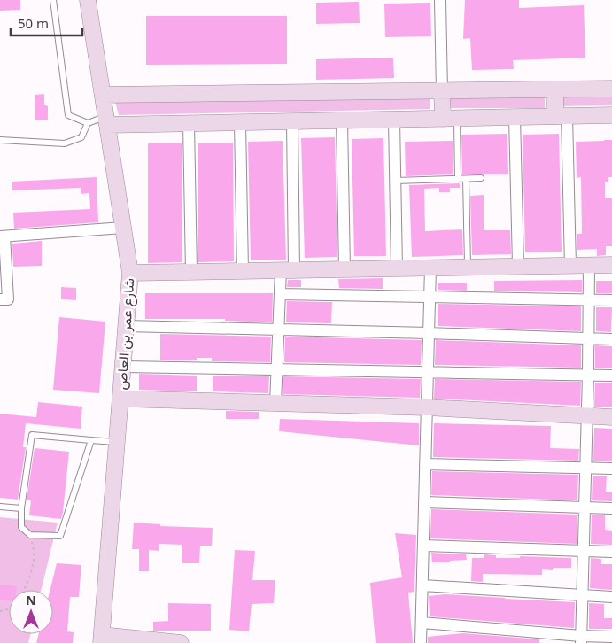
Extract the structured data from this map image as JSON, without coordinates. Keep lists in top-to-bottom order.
{
  "streets": {
    "street": ["شارع عمر بن العاص"]
  },
  "scale_bar": "50 m",
  "north": "top"
}
